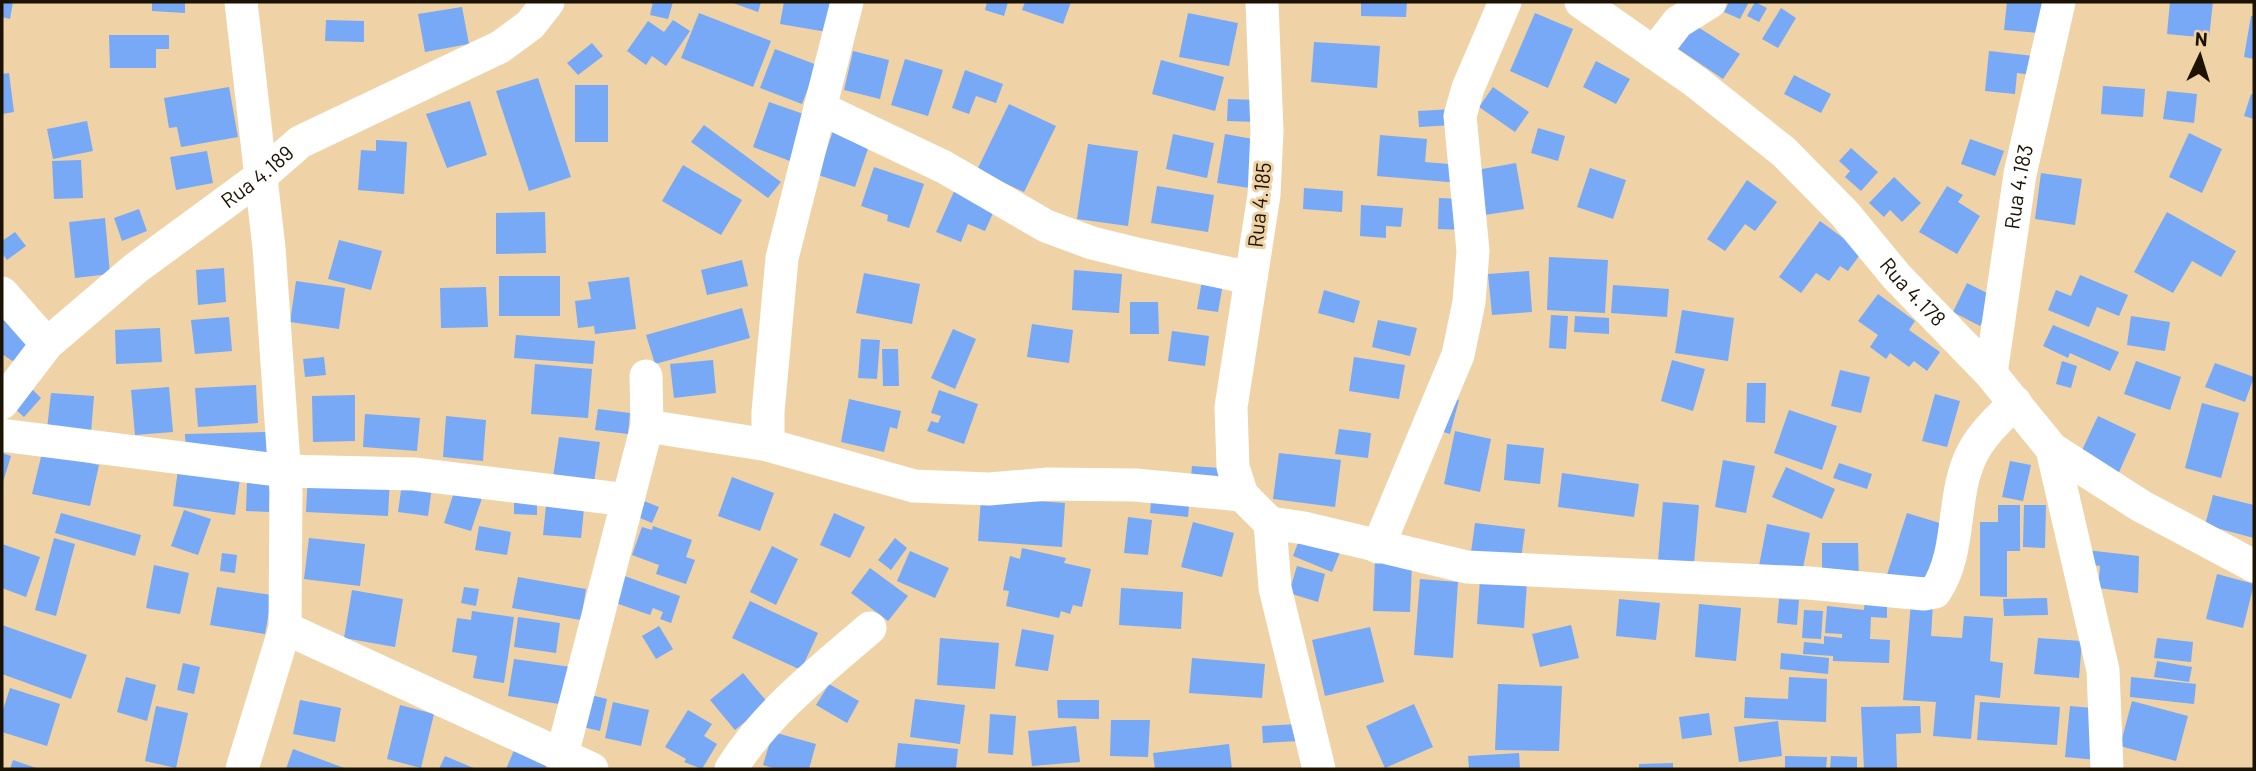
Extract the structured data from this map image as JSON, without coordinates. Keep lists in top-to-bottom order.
{
  "streets": {
    "street": [
      "Rua 4.189",
      "Rua 4.183",
      "Rua 4.185",
      "Rua 4.178"
    ]
  },
  "crossings": [
    ["Rua 4.183", "Rua 4.178"]
  ],
  "north": "top"
}
